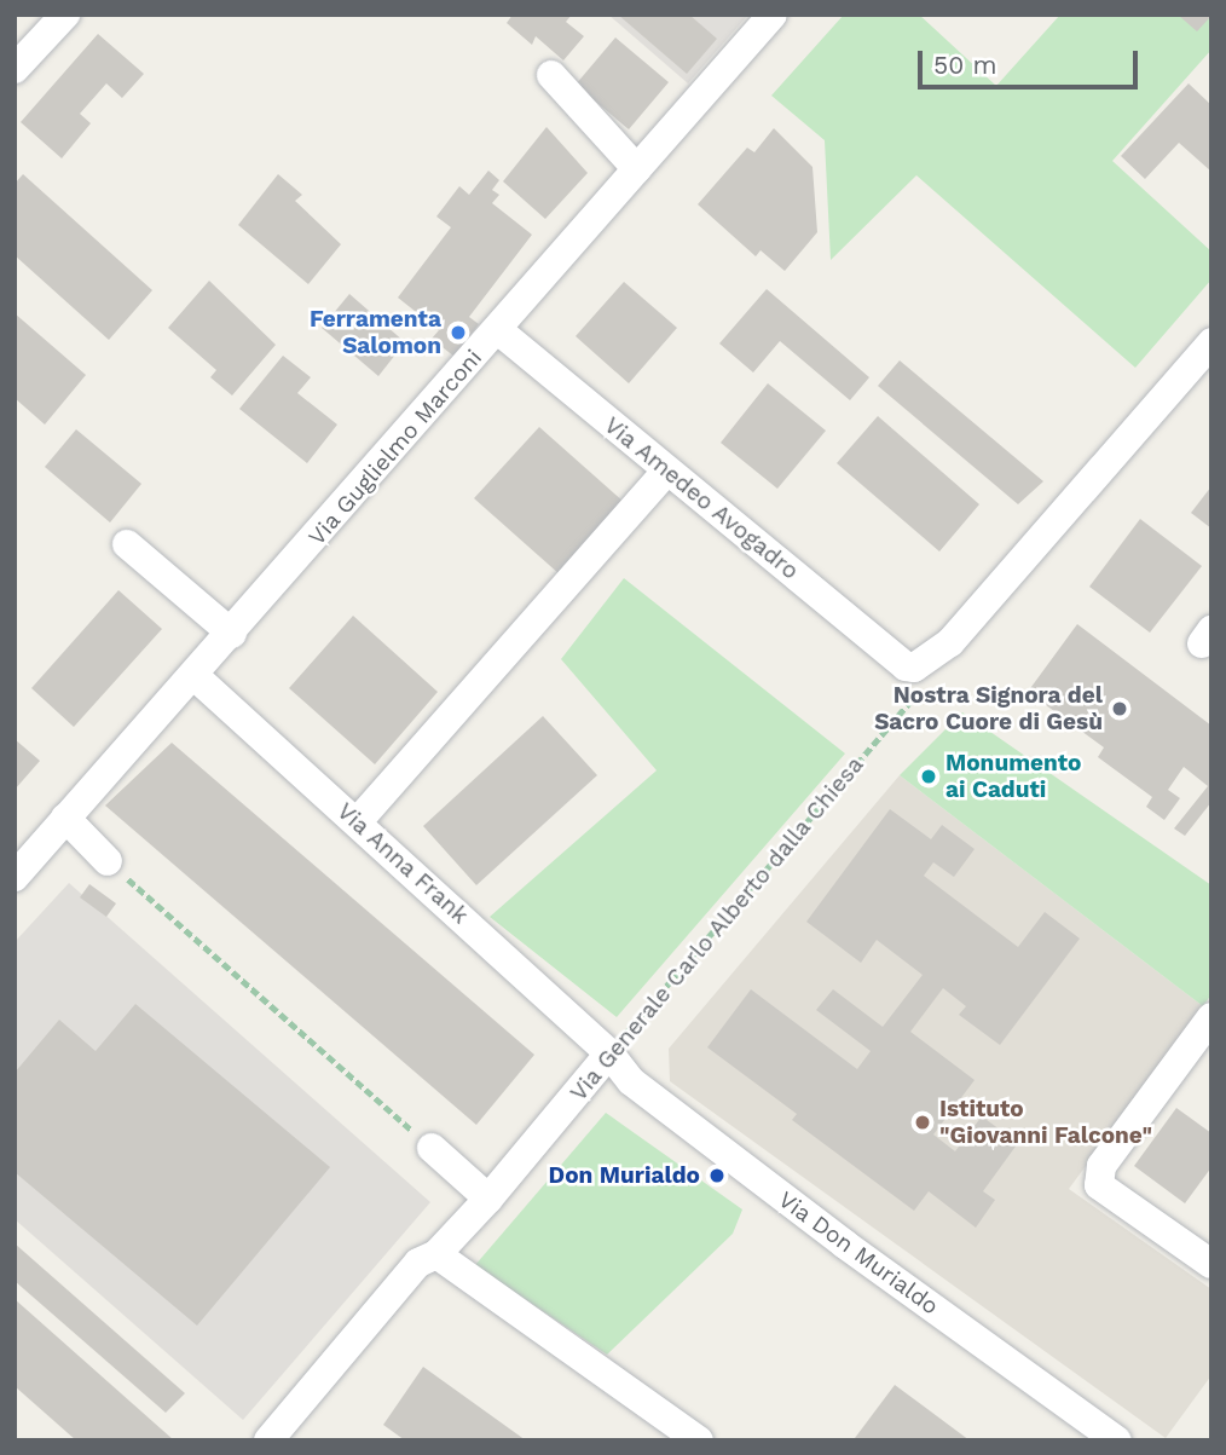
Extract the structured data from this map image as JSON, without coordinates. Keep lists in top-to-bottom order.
{
  "streets": {
    "street": [
      "Via Guglielmo Marconi",
      "Via Amedeo Avogadro",
      "Via Anna Frank",
      "Via Generale Carlo Alberto dalla Chiesa",
      "Via Don Murialdo"
    ]
  },
  "crossings": [
    ["Via Guglielmo Marconi", "Via Amedeo Avogadro"],
    ["Via Guglielmo Marconi", "Via Anna Frank"],
    ["Via Amedeo Avogadro", "Via Generale Carlo Alberto dalla Chiesa"],
    ["Via Anna Frank", "Via Generale Carlo Alberto dalla Chiesa"],
    ["Via Anna Frank", "Via Don Murialdo"],
    ["Via Generale Carlo Alberto dalla Chiesa", "Via Don Murialdo"]
  ],
  "places": [
    "Ferramenta Salomon",
    "Nostra Signora del Sacro Cuore di Gesù",
    "Monumento ai Caduti",
    "Istituto \"Giovanni Falcone\"",
    "Don Murialdo"
  ],
  "scale_bar": "50 m"
}
